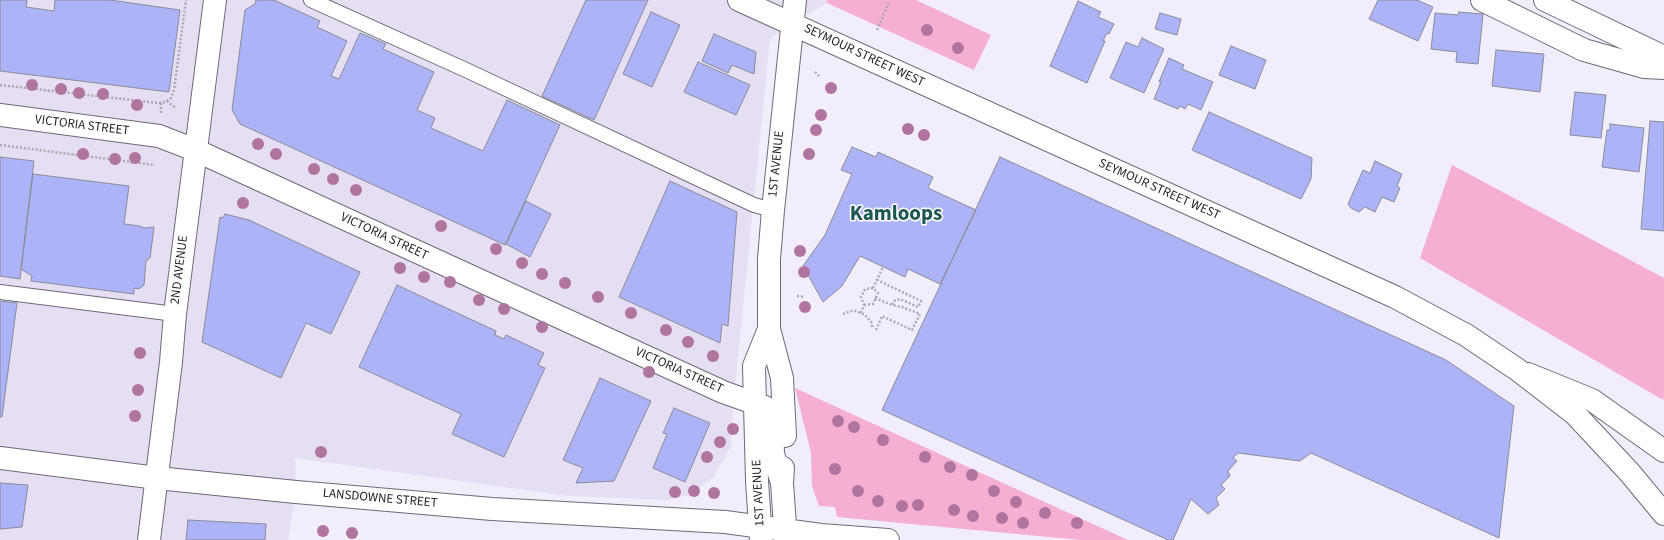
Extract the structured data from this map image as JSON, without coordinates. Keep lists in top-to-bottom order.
{
  "streets": {
    "street": [
      "SEYMOUR STREET WEST",
      "VICTORIA STREET",
      "1ST AVENUE",
      "2ND AVENUE",
      "LANSDOWNE STREET"
    ]
  },
  "crossings": [
    ["SEYMOUR STREET WEST", "1ST AVENUE"],
    ["VICTORIA STREET", "1ST AVENUE"],
    ["VICTORIA STREET", "2ND AVENUE"],
    ["1ST AVENUE", "LANSDOWNE STREET"],
    ["2ND AVENUE", "LANSDOWNE STREET"]
  ],
  "districts": ["Kamloops"]
}
